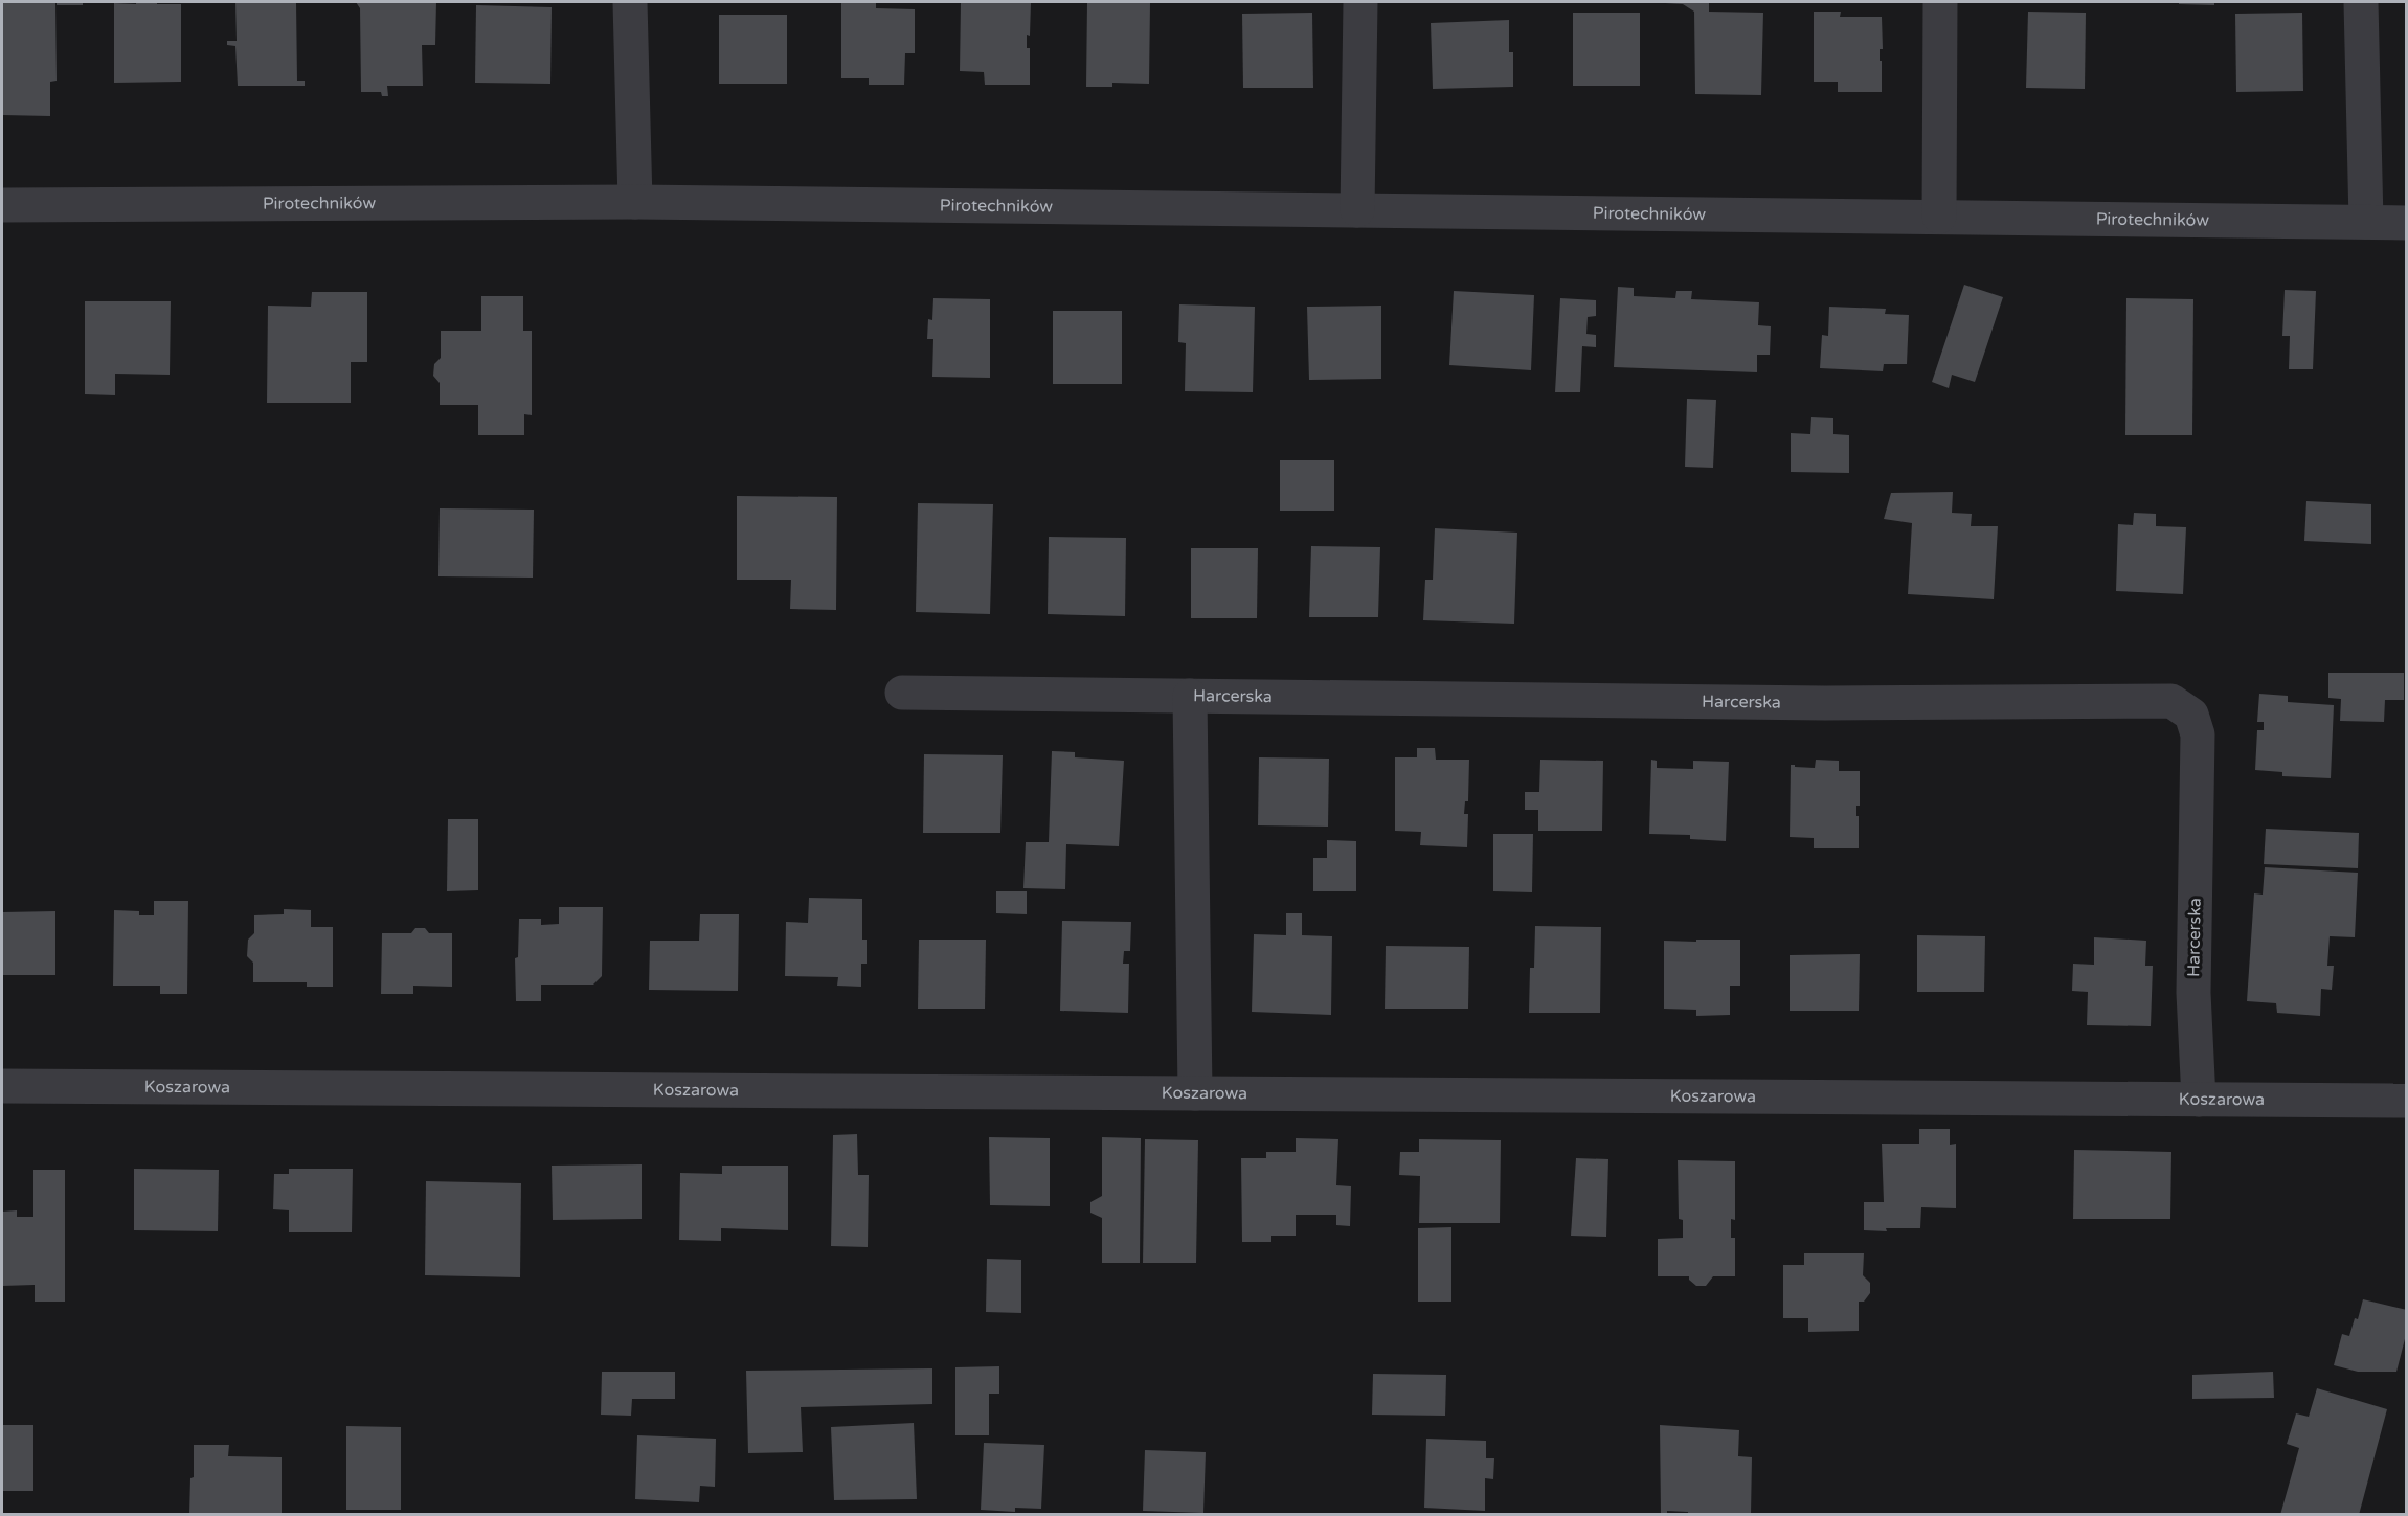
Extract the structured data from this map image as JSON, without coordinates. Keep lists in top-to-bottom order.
{
  "streets": {
    "street": ["Pirotechników", "Harcerska", "Koszarowa"]
  },
  "crossings": [
    ["Harcerska", "Koszarowa"]
  ]
}
